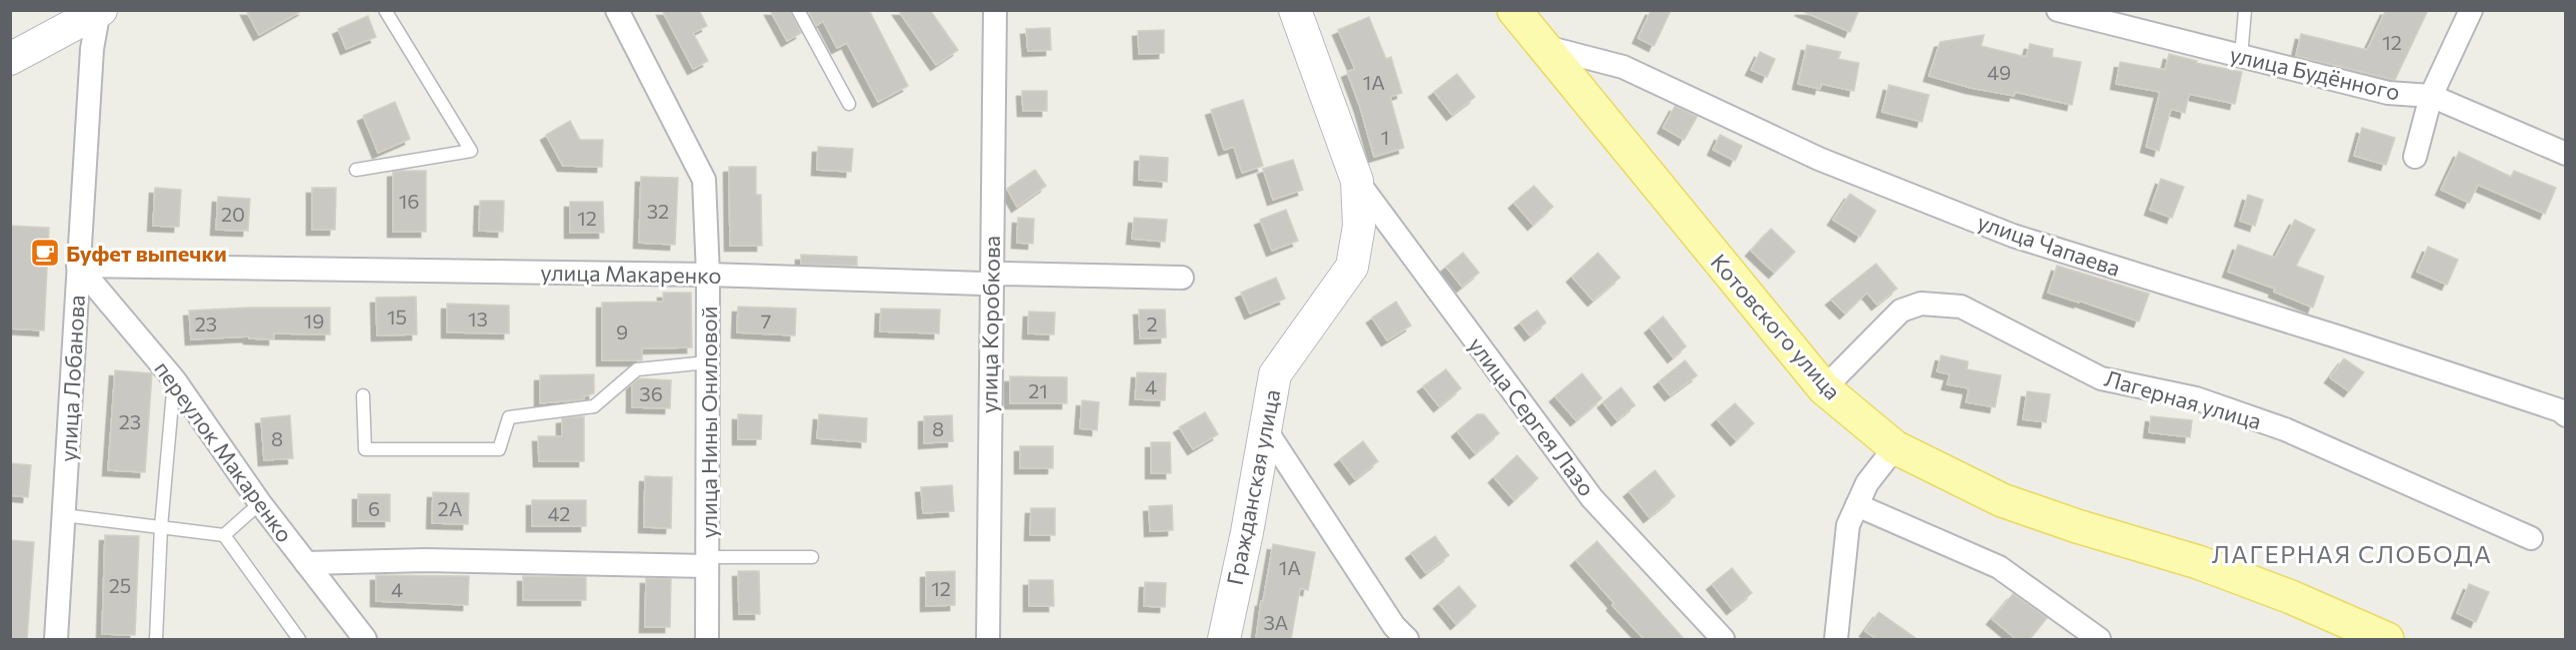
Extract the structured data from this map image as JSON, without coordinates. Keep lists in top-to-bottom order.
{
  "streets": {
    "main road": ["Котовского улица"],
    "street": [
      "улица Будённого",
      "улица Чапаева",
      "улица Макаренко",
      "улица Коробкова",
      "улица Лобанова",
      "Лагерная улица",
      "улица Сергея Лазо",
      "улица Нины Ониловой",
      "переулок Макаренко",
      "Гражданская улица"
    ]
  },
  "crossings": [
    ["улица Чапаева", "Котовского улица"],
    ["улица Макаренко", "улица Коробкова"],
    ["улица Макаренко", "улица Лобанова"],
    ["улица Макаренко", "улица Нины Ониловой"],
    ["улица Макаренко", "переулок Макаренко"],
    ["Котовского улица", "Лагерная улица"],
    ["улица Лобанова", "переулок Макаренко"],
    ["улица Сергея Лазо", "Гражданская улица"]
  ],
  "districts": ["ЛАГЕРНАЯ СЛОБОДА"],
  "places": {
    "cafe": ["Буфет выпечки"]
  },
  "house_numbers": [
    "12",
    "49",
    "1А",
    "1",
    "16",
    "32",
    "20",
    "12",
    "15",
    "13",
    "19",
    "7",
    "23",
    "2",
    "9",
    "4",
    "21",
    "36",
    "23",
    "8",
    "8",
    "6",
    "2А",
    "42",
    "1А",
    "25",
    "12",
    "4",
    "3А"
  ]
}
